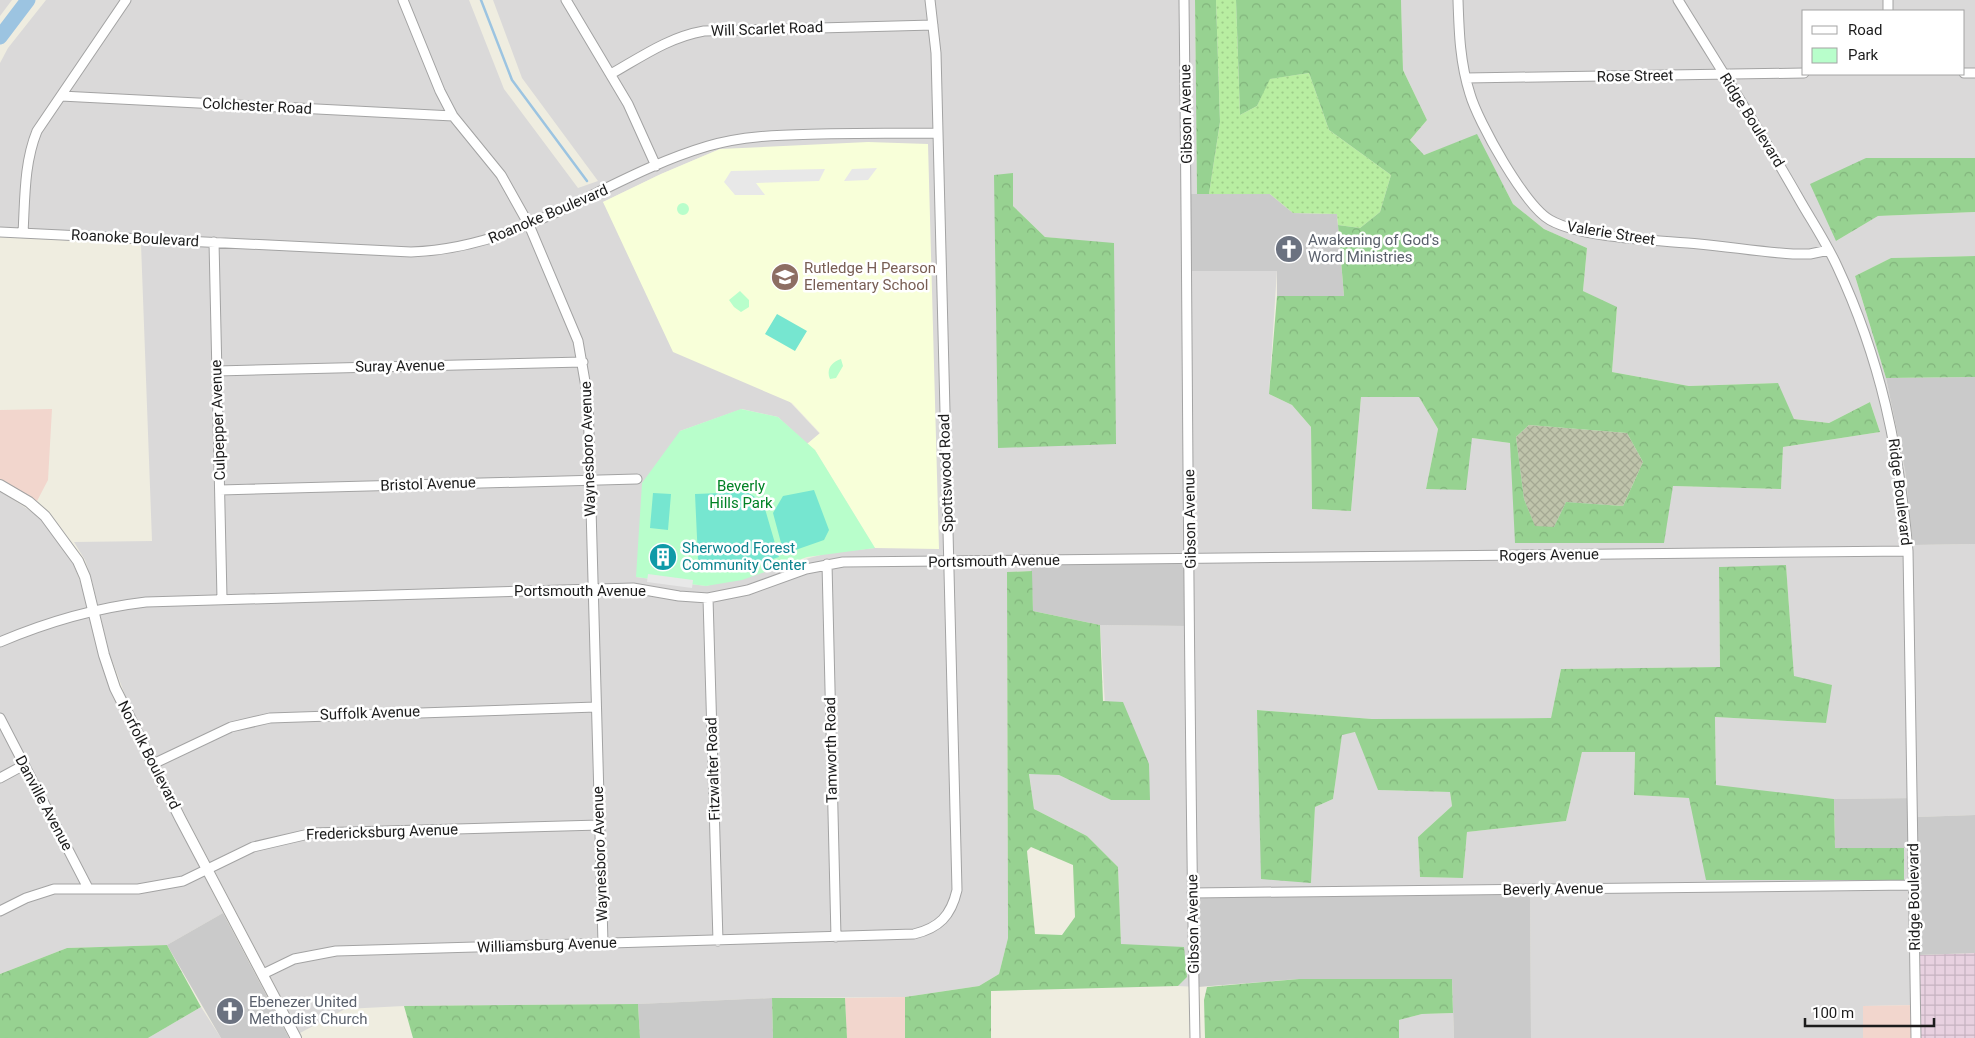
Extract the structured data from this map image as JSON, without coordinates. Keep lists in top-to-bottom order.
{
  "streets": {
    "street": [
      "Will Scarlet Road",
      "Rose Street",
      "Colchester Road",
      "Gibson Avenue",
      "Ridge Boulevard",
      "Roanoke Boulevard",
      "Valerie Street",
      "Suray Avenue",
      "Culpepper Avenue",
      "Waynesboro Avenue",
      "Spottswood Road",
      "Bristol Avenue",
      "Rogers Avenue",
      "Portsmouth Avenue",
      "Suffolk Avenue",
      "Tamworth Road",
      "Norfolk Boulevard",
      "Fitzwalter Road",
      "Danville Avenue",
      "Fredericksburg Avenue",
      "Beverly Avenue",
      "Williamsburg Avenue"
    ]
  },
  "crossings": [
    ["Will Scarlet Road", "Spottswood Road"],
    ["Rose Street", "Ridge Boulevard"],
    ["Rose Street", "Valerie Street"],
    ["Colchester Road", "Waynesboro Avenue"],
    ["Gibson Avenue", "Rogers Avenue"],
    ["Gibson Avenue", "Portsmouth Avenue"],
    ["Gibson Avenue", "Beverly Avenue"],
    ["Ridge Boulevard", "Valerie Street"],
    ["Ridge Boulevard", "Rogers Avenue"],
    ["Ridge Boulevard", "Beverly Avenue"],
    ["Roanoke Boulevard", "Culpepper Avenue"],
    ["Roanoke Boulevard", "Waynesboro Avenue"],
    ["Roanoke Boulevard", "Spottswood Road"],
    ["Suray Avenue", "Culpepper Avenue"],
    ["Suray Avenue", "Waynesboro Avenue"],
    ["Culpepper Avenue", "Bristol Avenue"],
    ["Culpepper Avenue", "Portsmouth Avenue"],
    ["Waynesboro Avenue", "Bristol Avenue"],
    ["Waynesboro Avenue", "Portsmouth Avenue"],
    ["Waynesboro Avenue", "Suffolk Avenue"],
    ["Waynesboro Avenue", "Fredericksburg Avenue"],
    ["Waynesboro Avenue", "Williamsburg Avenue"],
    ["Spottswood Road", "Portsmouth Avenue"],
    ["Spottswood Road", "Tamworth Road"],
    ["Spottswood Road", "Williamsburg Avenue"],
    ["Rogers Avenue", "Portsmouth Avenue"],
    ["Portsmouth Avenue", "Tamworth Road"],
    ["Portsmouth Avenue", "Norfolk Boulevard"],
    ["Portsmouth Avenue", "Fitzwalter Road"],
    ["Suffolk Avenue", "Norfolk Boulevard"],
    ["Tamworth Road", "Williamsburg Avenue"],
    ["Norfolk Boulevard", "Fredericksburg Avenue"],
    ["Norfolk Boulevard", "Williamsburg Avenue"],
    ["Fitzwalter Road", "Williamsburg Avenue"],
    ["Danville Avenue", "Fredericksburg Avenue"]
  ],
  "parks": ["Beverly Hills Park"],
  "places": {
    "church": ["Awakening of God's Word Ministries", "Ebenezer United Methodist Church"],
    "school or university": ["Rutledge H Pearson Elementary School"],
    "building": ["Sherwood Forest Community Center"]
  },
  "legend": ["Road", "Park"],
  "scale_bar": "100 m"
}
